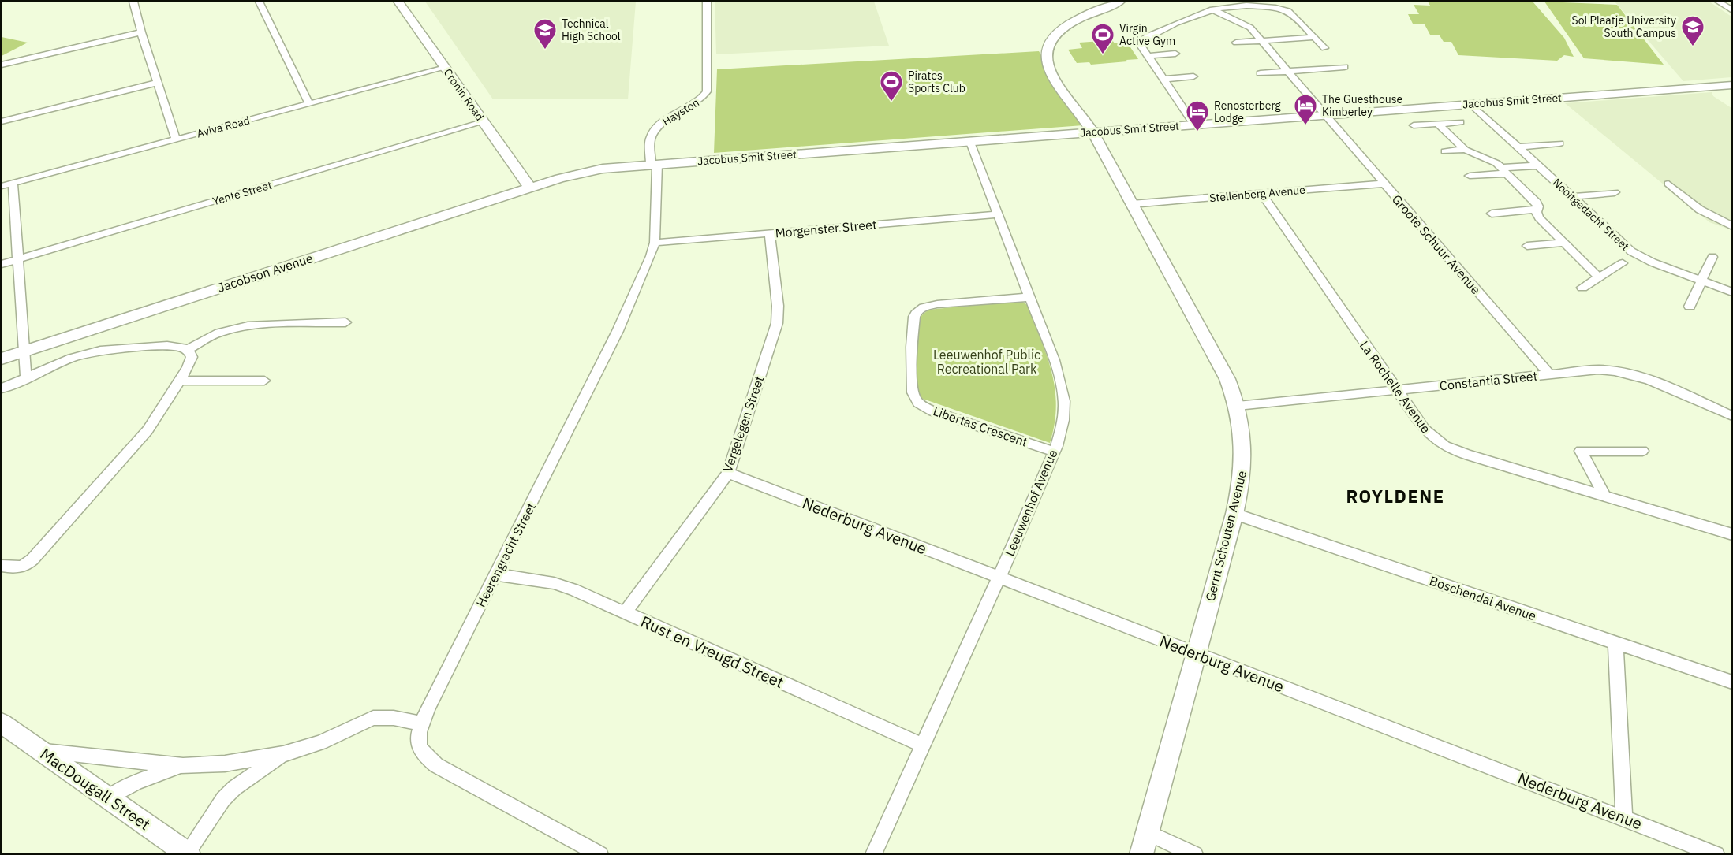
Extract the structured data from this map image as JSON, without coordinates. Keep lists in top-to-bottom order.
{
  "streets": {
    "street": [
      "Cronin Road",
      "Jacobus Smit Street",
      "Hayston",
      "Aviva Road",
      "Yente Street",
      "Stellenberg Avenue",
      "Nooitgedacht Street",
      "Morgenster Street",
      "Groote Schuur Avenue",
      "Jacobson Avenue",
      "Constantia Street",
      "La Rochelle Avenue",
      "Vergelegen Street",
      "Libertas Crescent",
      "Leeuwenhof Avenue",
      "Nederburg Avenue",
      "Gerrit Schouten Avenue",
      "Heerengracht Street",
      "Boschendal Avenue",
      "Rust en Vreugd Street",
      "MacDougall Street"
    ]
  },
  "crossings": [
    ["Cronin Road", "Jacobus Smit Street"],
    ["Cronin Road", "Aviva Road"],
    ["Cronin Road", "Yente Street"],
    ["Cronin Road", "Jacobson Avenue"],
    ["Jacobus Smit Street", "Hayston"],
    ["Jacobus Smit Street", "Nooitgedacht Street"],
    ["Jacobus Smit Street", "Groote Schuur Avenue"],
    ["Jacobus Smit Street", "Jacobson Avenue"],
    ["Jacobus Smit Street", "Leeuwenhof Avenue"],
    ["Jacobus Smit Street", "Gerrit Schouten Avenue"],
    ["Jacobus Smit Street", "Heerengracht Street"],
    ["Hayston", "Heerengracht Street"],
    ["Stellenberg Avenue", "Groote Schuur Avenue"],
    ["Stellenberg Avenue", "La Rochelle Avenue"],
    ["Stellenberg Avenue", "Gerrit Schouten Avenue"],
    ["Morgenster Street", "Vergelegen Street"],
    ["Morgenster Street", "Leeuwenhof Avenue"],
    ["Morgenster Street", "Heerengracht Street"],
    ["Groote Schuur Avenue", "Constantia Street"],
    ["Constantia Street", "La Rochelle Avenue"],
    ["Constantia Street", "Gerrit Schouten Avenue"],
    ["Vergelegen Street", "Nederburg Avenue"],
    ["Vergelegen Street", "Rust en Vreugd Street"],
    ["Libertas Crescent", "Leeuwenhof Avenue"],
    ["Leeuwenhof Avenue", "Nederburg Avenue"],
    ["Leeuwenhof Avenue", "Rust en Vreugd Street"],
    ["Nederburg Avenue", "Gerrit Schouten Avenue"],
    ["Gerrit Schouten Avenue", "Boschendal Avenue"],
    ["Heerengracht Street", "Rust en Vreugd Street"]
  ],
  "districts": ["ROYLDENE"],
  "parks": ["Leeuwenhof Public Recreational Park"],
  "places": {
    "school or university": ["Sol Plaatje University South Campus", "Technical High School"],
    "sports": ["Virgin Active Gym", "Pirates Sports Club"],
    "hotel": ["The Guesthouse Kimberley", "Renosterberg Lodge"]
  }
}
